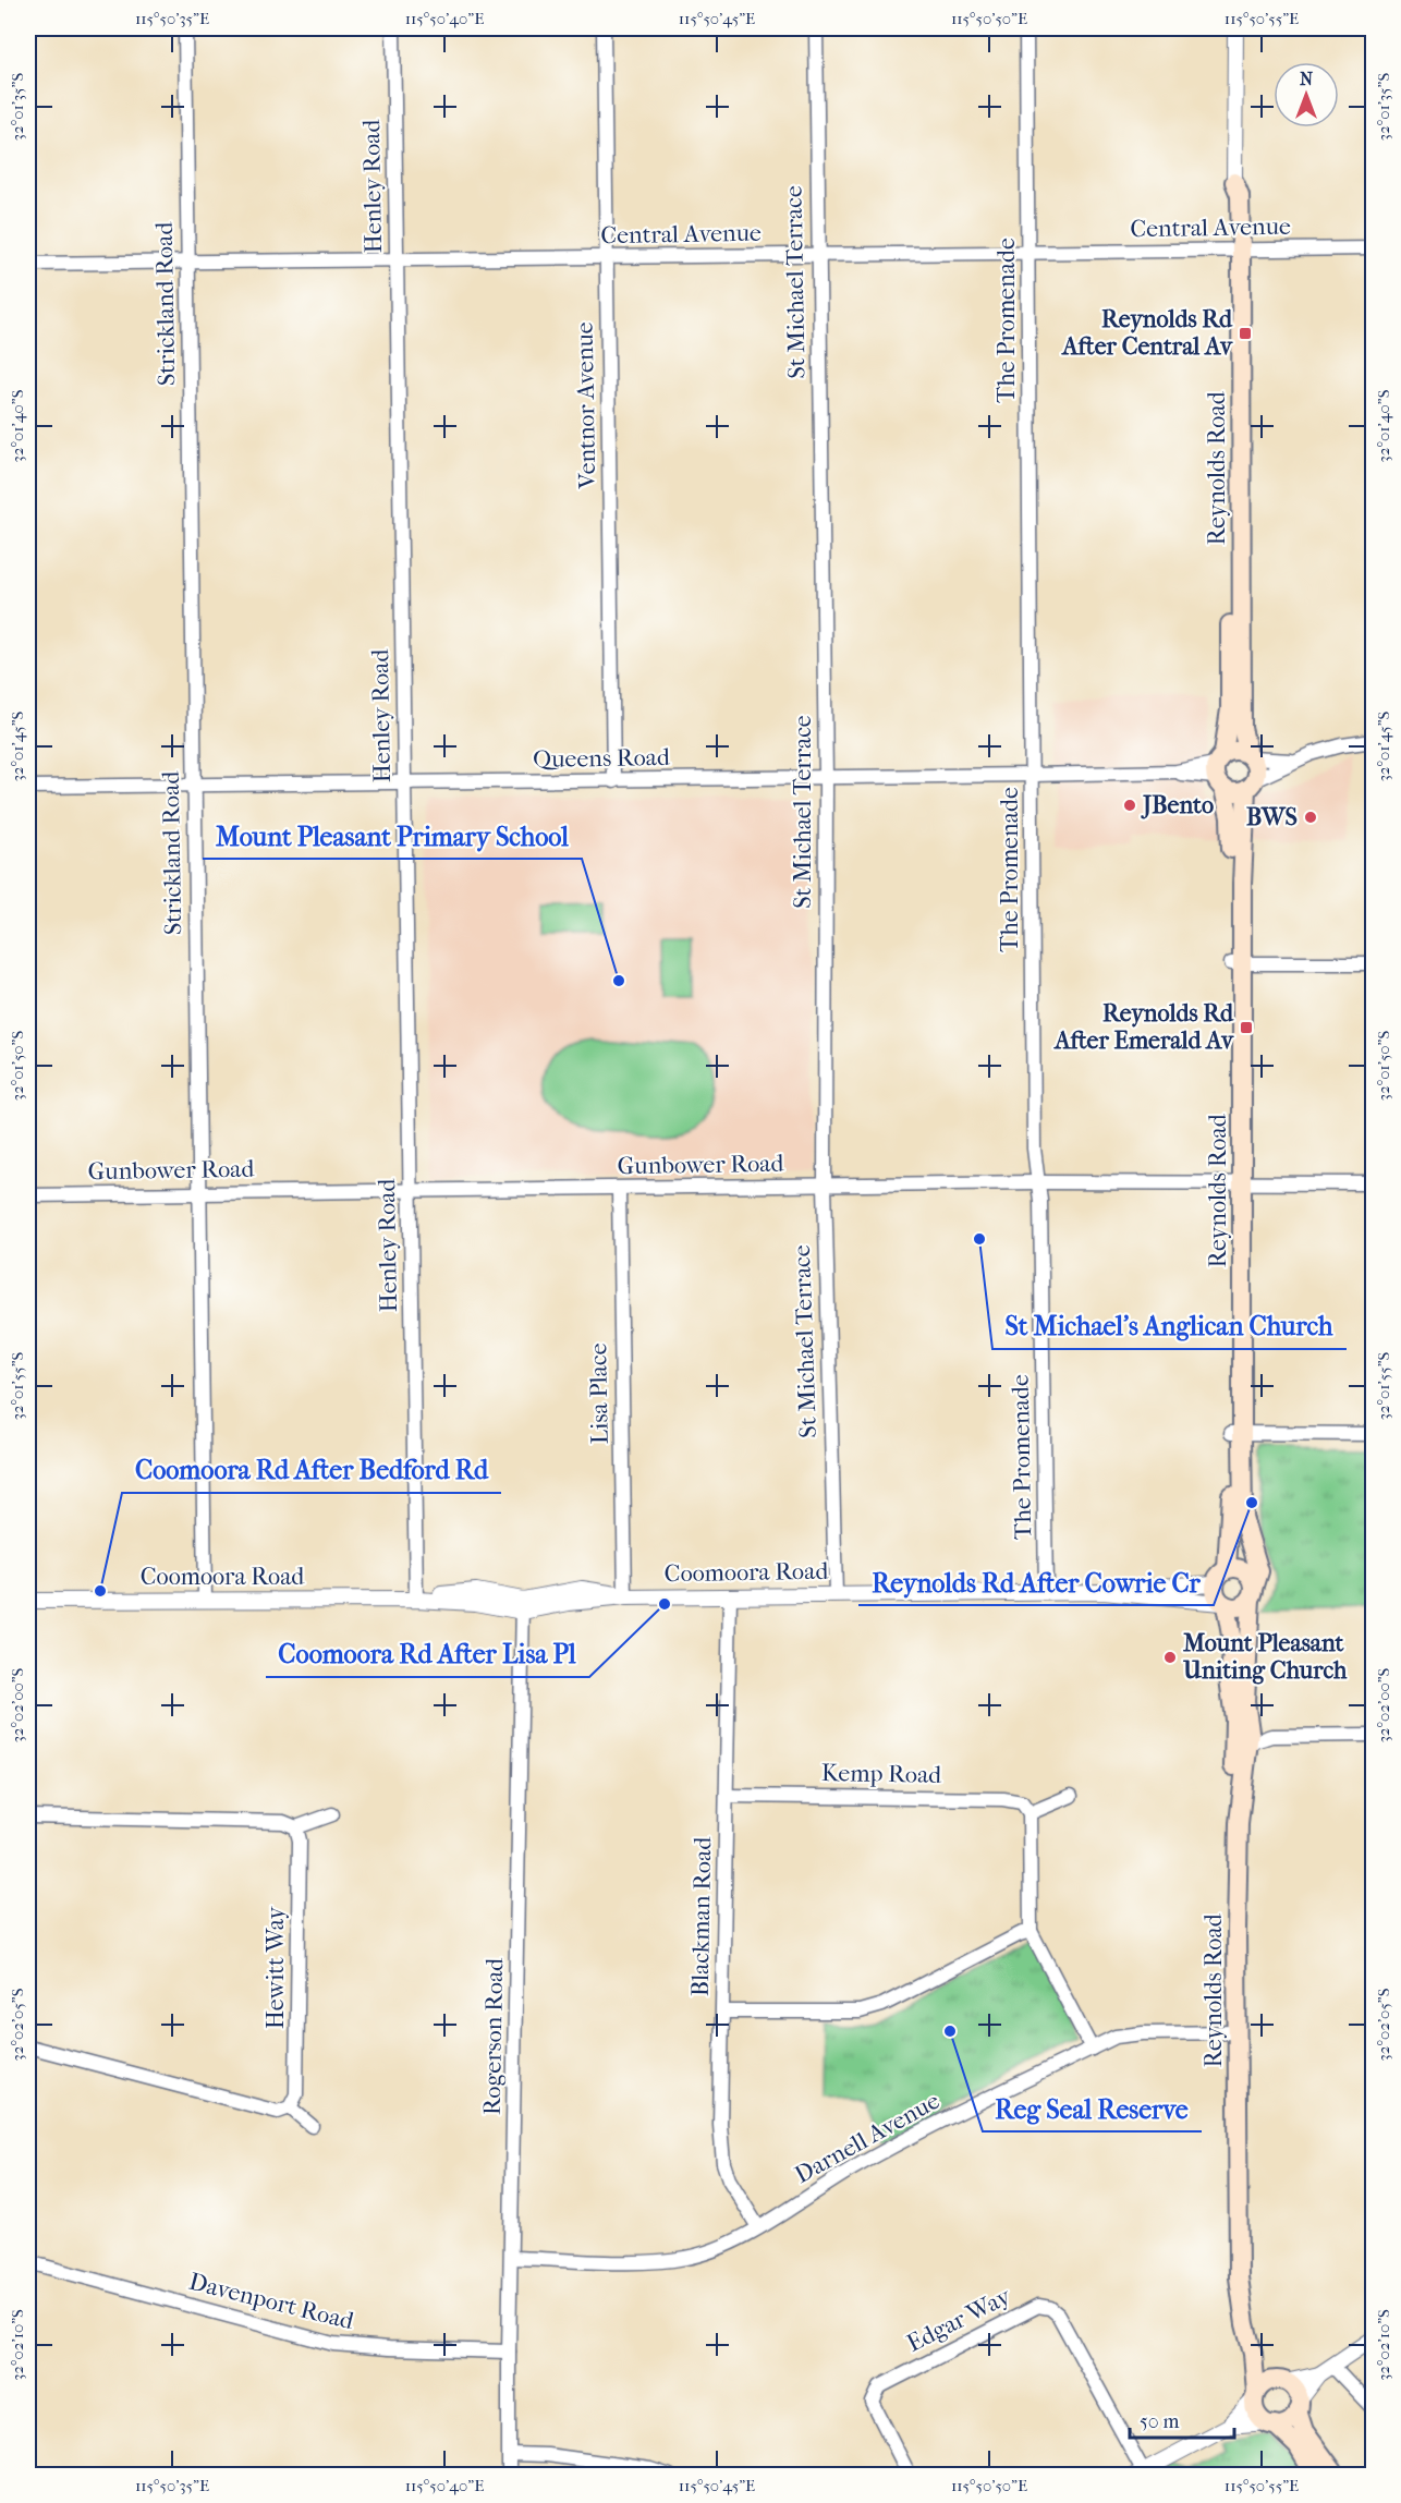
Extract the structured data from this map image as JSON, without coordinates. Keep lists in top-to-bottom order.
{
  "streets": {
    "main road": ["Reynolds Road"],
    "street": [
      "Henley Road",
      "Central Avenue",
      "St Michael Terrace",
      "Strickland Road",
      "The Promenade",
      "Ventnor Avenue",
      "Queens Road",
      "Gunbower Road",
      "Lisa Place",
      "Coomoora Road",
      "Kemp Road",
      "Blackman Road",
      "Hewitt Way",
      "Rogerson Road",
      "Darnell Avenue",
      "Davenport Road",
      "Edgar Way"
    ]
  },
  "crossings": [
    ["Henley Road", "Central Avenue"],
    ["Henley Road", "Queens Road"],
    ["Henley Road", "Gunbower Road"],
    ["Henley Road", "Coomoora Road"],
    ["Central Avenue", "St Michael Terrace"],
    ["Central Avenue", "Strickland Road"],
    ["Central Avenue", "The Promenade"],
    ["Central Avenue", "Ventnor Avenue"],
    ["Central Avenue", "Reynolds Road"],
    ["St Michael Terrace", "Queens Road"],
    ["St Michael Terrace", "Gunbower Road"],
    ["St Michael Terrace", "Coomoora Road"],
    ["Strickland Road", "Queens Road"],
    ["Strickland Road", "Gunbower Road"],
    ["Strickland Road", "Coomoora Road"],
    ["The Promenade", "Queens Road"],
    ["The Promenade", "Gunbower Road"],
    ["The Promenade", "Coomoora Road"],
    ["Ventnor Avenue", "Queens Road"],
    ["Reynolds Road", "Queens Road"],
    ["Reynolds Road", "Gunbower Road"],
    ["Reynolds Road", "Coomoora Road"],
    ["Reynolds Road", "Darnell Avenue"],
    ["Gunbower Road", "Lisa Place"],
    ["Lisa Place", "Coomoora Road"],
    ["Coomoora Road", "Blackman Road"],
    ["Coomoora Road", "Rogerson Road"],
    ["Kemp Road", "Blackman Road"],
    ["Blackman Road", "Darnell Avenue"],
    ["Rogerson Road", "Darnell Avenue"],
    ["Rogerson Road", "Davenport Road"]
  ],
  "places": {
    "transit": ["Reynolds Rd After Central Av", "Reynolds Rd After Emerald Av"],
    "other": [
      "JBento",
      "BWS",
      "Mount Pleasant Primary School",
      "St Michael's Anglican Church",
      "Reynolds Rd After Cowrie Cr",
      "Coomoora Rd After Bedford Rd",
      "Coomoora Rd After Lisa Pl",
      "Mount Pleasant Uniting Church",
      "Reg Seal Reserve"
    ]
  },
  "scale_bar": "50 m",
  "north": "top",
  "coordinates": [
    "115°50'35\"E",
    "115°50'40\"E",
    "115°50'45\"E",
    "115°50'50\"E",
    "115°50'55\"E",
    "32°01'35\"S",
    "32°01'40\"S",
    "32°01'45\"S",
    "32°01'50\"S",
    "32°01'55\"S",
    "32°02'00\"S",
    "32°02'05\"S",
    "32°02'10\"S"
  ]
}
